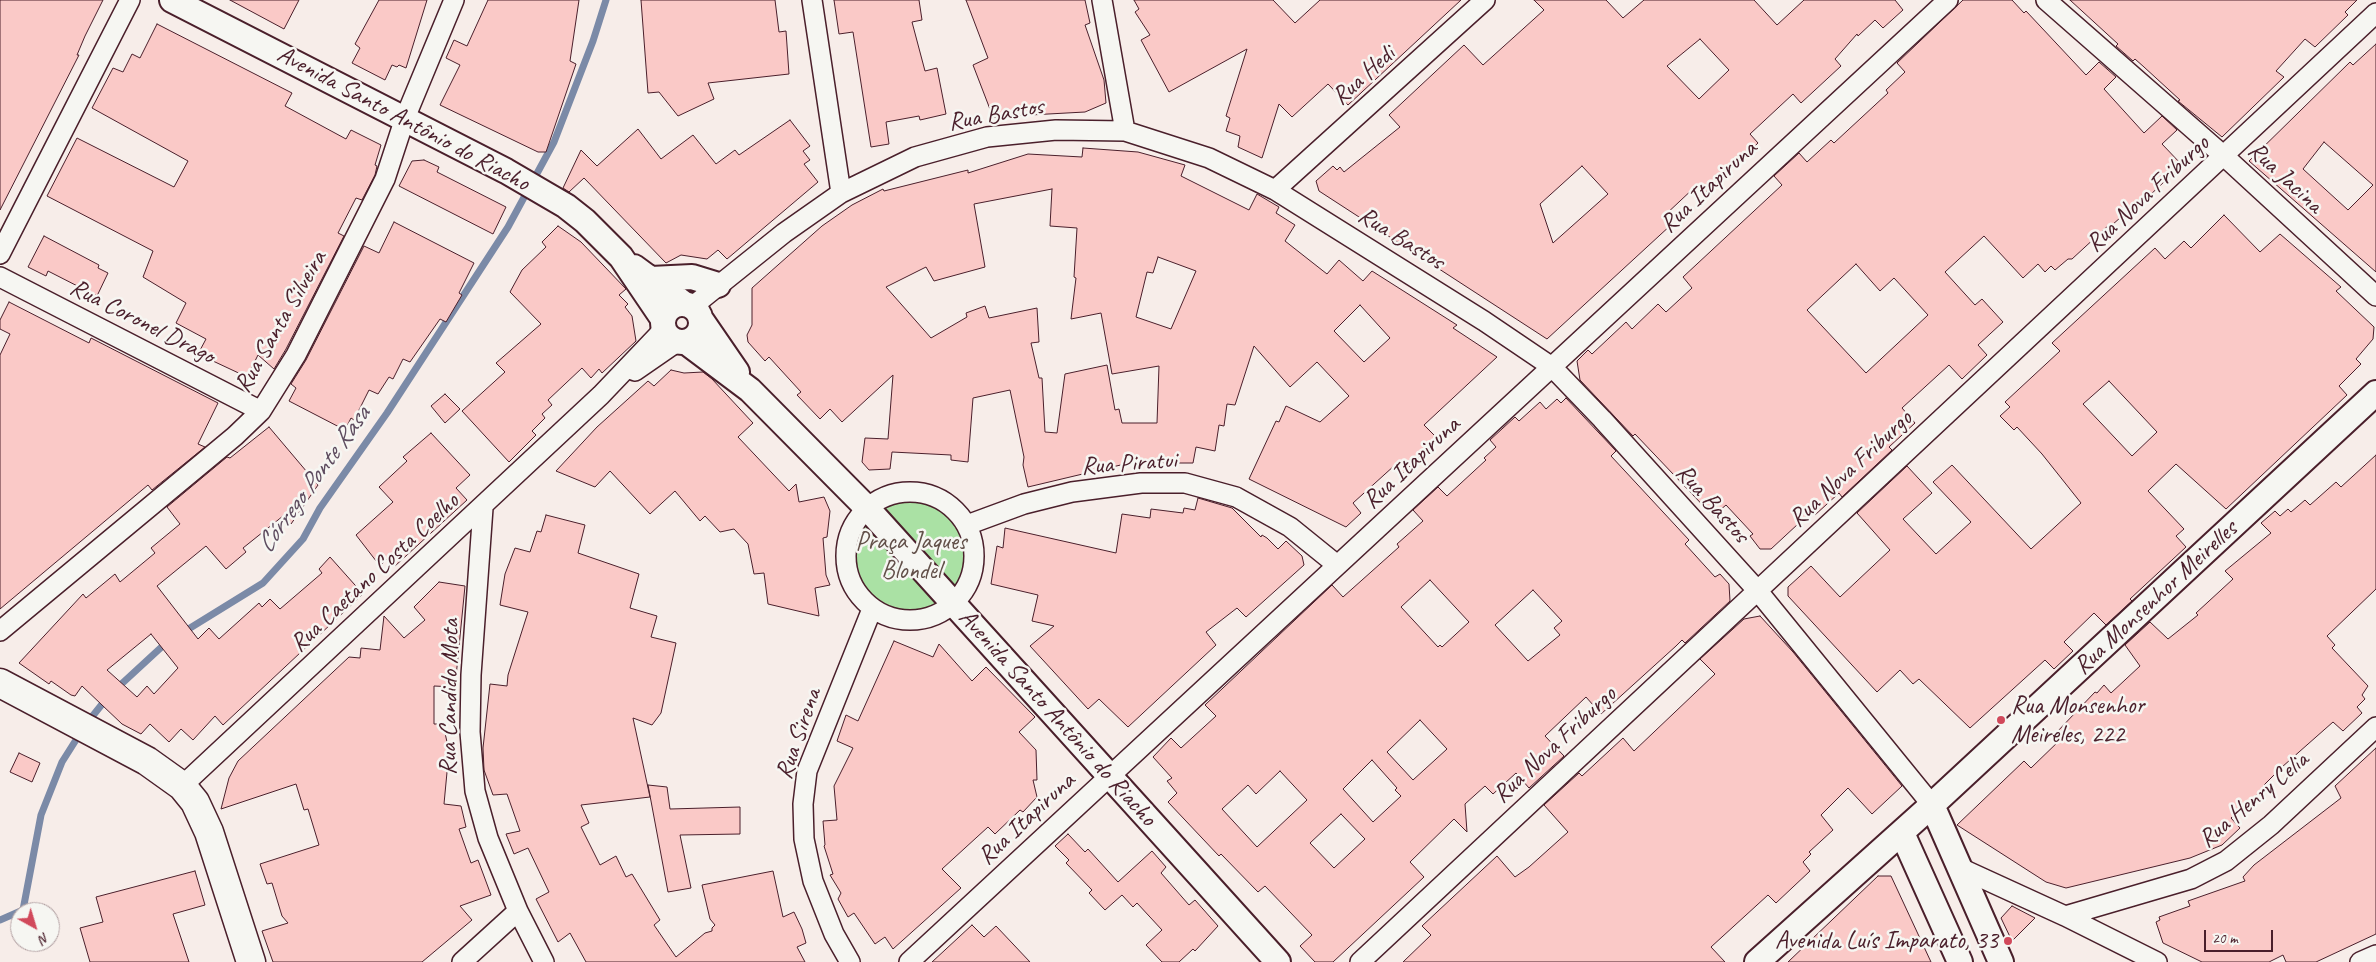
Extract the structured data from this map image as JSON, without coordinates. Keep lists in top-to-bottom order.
{
  "streets": {
    "street": [
      "Rua Hedi",
      "Rua Bastos",
      "Avenida Santo Antônio do Riacho",
      "Rua Jacina",
      "Rua Itapiruna",
      "Rua Nova Friburgo",
      "Rua Coronel Drago",
      "Rua Santa Silveira",
      "Rua Piratui",
      "Rua Caetano Costa Coelho",
      "Rua Monsenhor Meirelles",
      "Rua Candido Mota",
      "Rua Sirena",
      "Rua Henry Celia"
    ]
  },
  "crossings": [
    ["Rua Hedi", "Rua Bastos"],
    ["Rua Bastos", "Avenida Santo Antônio do Riacho"],
    ["Rua Bastos", "Rua Itapiruna"],
    ["Rua Bastos", "Rua Nova Friburgo"],
    ["Rua Bastos", "Rua Caetano Costa Coelho"],
    ["Rua Bastos", "Rua Monsenhor Meirelles"],
    ["Avenida Santo Antônio do Riacho", "Rua Itapiruna"],
    ["Avenida Santo Antônio do Riacho", "Rua Santa Silveira"],
    ["Avenida Santo Antônio do Riacho", "Rua Caetano Costa Coelho"],
    ["Rua Jacina", "Rua Nova Friburgo"],
    ["Rua Itapiruna", "Rua Piratui"],
    ["Rua Coronel Drago", "Rua Santa Silveira"],
    ["Rua Caetano Costa Coelho", "Rua Candido Mota"]
  ],
  "water": ["Córrego Ponte Rasa"],
  "parks": ["Praça Jaques Blondel"],
  "places": ["Rua Monsenhor Meireles, 222", "Avenida Luís Imparato, 33"],
  "scale_bar": "20 m",
  "north": "bottom right"
}
